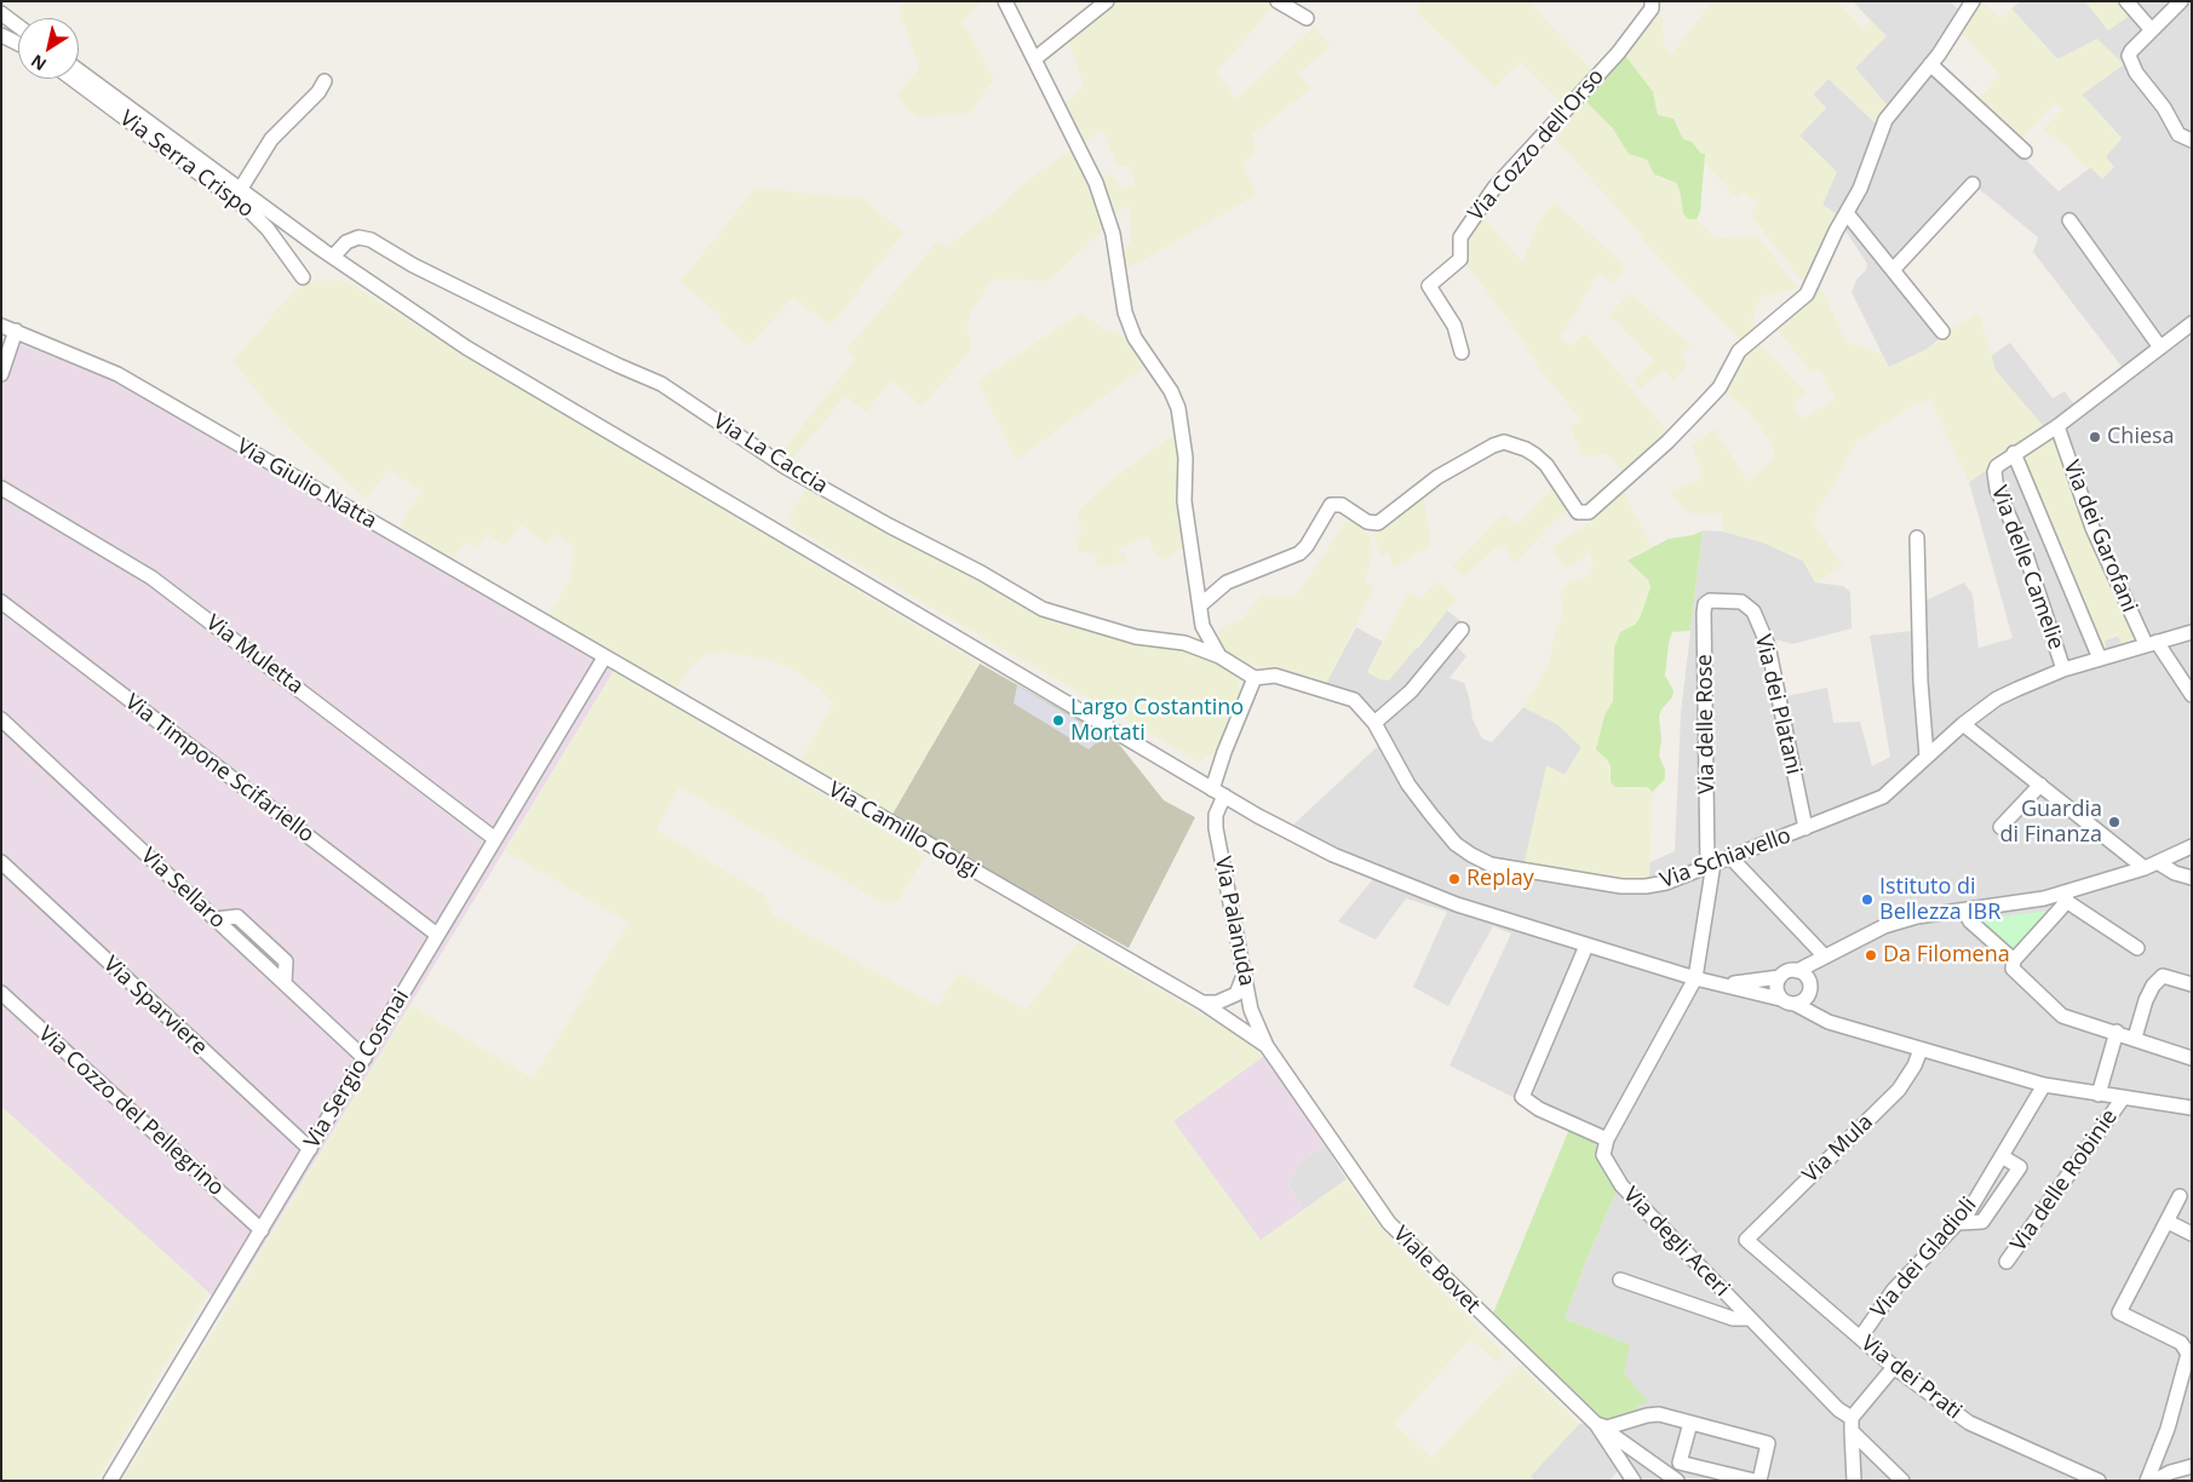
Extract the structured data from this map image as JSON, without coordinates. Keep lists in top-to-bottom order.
{
  "streets": {
    "street": [
      "Via Cozzo dell'Orso",
      "Via Serra Crispo",
      "Via La Caccia",
      "Via Giulio Natta",
      "Via dei Garofani",
      "Via delle Camelie",
      "Via Muletta",
      "Via dei Platani",
      "Via delle Rose",
      "Via Timpone Scifariello",
      "Via Camillo Golgi",
      "Via Schiavello",
      "Via Sellaro",
      "Via Palanuda",
      "Via Sparviere",
      "Via Sergio Cosmai",
      "Via Cozzo del Pellegrino",
      "Via Mula",
      "Via delle Robinie",
      "Via degli Aceri",
      "Via dei Gladioli",
      "Viale Bovet",
      "Via dei Prati"
    ]
  },
  "crossings": [
    ["Via Giulio Natta", "Via Camillo Golgi"],
    ["Via Giulio Natta", "Via Sergio Cosmai"],
    ["Via dei Garofani", "Via Schiavello"],
    ["Via delle Camelie", "Via Schiavello"],
    ["Via Muletta", "Via Sergio Cosmai"],
    ["Via dei Platani", "Via delle Rose"],
    ["Via dei Platani", "Via Schiavello"],
    ["Via delle Rose", "Via Schiavello"],
    ["Via Timpone Scifariello", "Via Sergio Cosmai"],
    ["Via Camillo Golgi", "Via Palanuda"],
    ["Via Camillo Golgi", "Via Sergio Cosmai"],
    ["Via Camillo Golgi", "Viale Bovet"],
    ["Via Schiavello", "Via Palanuda"],
    ["Via Sellaro", "Via Sergio Cosmai"],
    ["Via Palanuda", "Viale Bovet"],
    ["Via Sparviere", "Via Sergio Cosmai"],
    ["Via Sergio Cosmai", "Via Cozzo del Pellegrino"],
    ["Via Mula", "Via dei Prati"],
    ["Via dei Gladioli", "Via dei Prati"]
  ],
  "places": [
    "Chiesa",
    "Largo Costantino Mortati",
    "Guardia di Finanza",
    "Replay",
    "Istituto di Bellezza IBR",
    "Da Filomena"
  ],
  "north": "bottom left"
}
